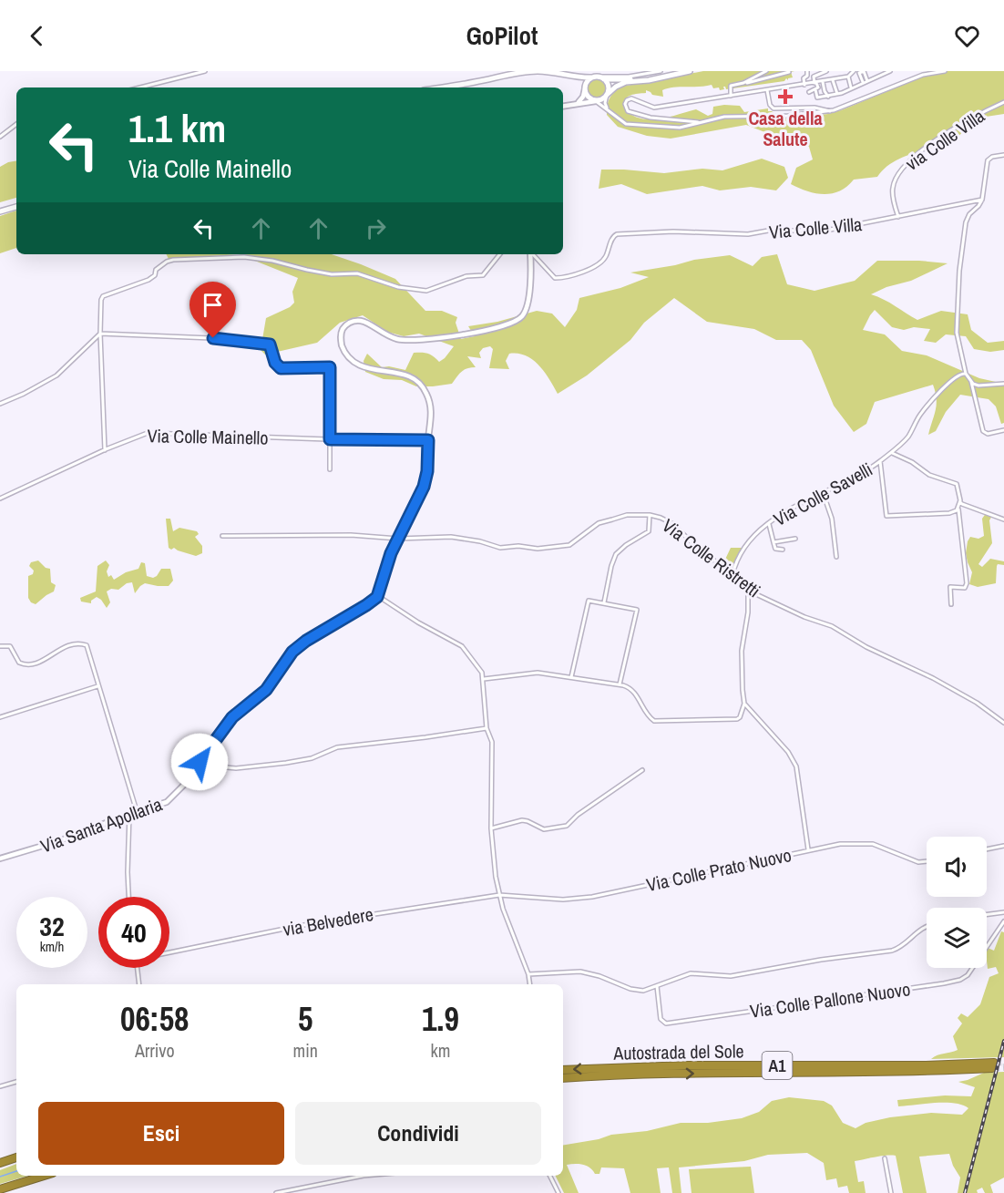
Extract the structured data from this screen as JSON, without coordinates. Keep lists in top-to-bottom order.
{
  "streets": {
    "highway": ["Autostrada del Sole", "A1"],
    "street": [
      "via Colle Villa",
      "Via Colle Villa",
      "Via Colle Mainello",
      "Via Colle Savelli",
      "Via Colle Ristretti",
      "Via Santa Apollaria",
      "Via Colle Prato Nuovo",
      "via Belvedere",
      "Via Colle Pallone Nuovo"
    ]
  },
  "crossings": [
    ["via Colle Villa", "Via Colle Villa"],
    ["Via Colle Savelli", "Via Colle Ristretti"],
    ["Via Colle Prato Nuovo", "via Belvedere"]
  ],
  "places": {
    "health": ["Casa della Salute"]
  },
  "page": {
    "header": "GoPilot",
    "turn": ["1.1 km", "Via Colle Mainello"],
    "speed": "32 km/h",
    "limit": "40",
    "eta": [
      "06:58",
      "Arrivo",
      "5",
      "min",
      "1.9",
      "km"
    ],
    "buttons": ["Esci", "Condividi"]
  }
}
